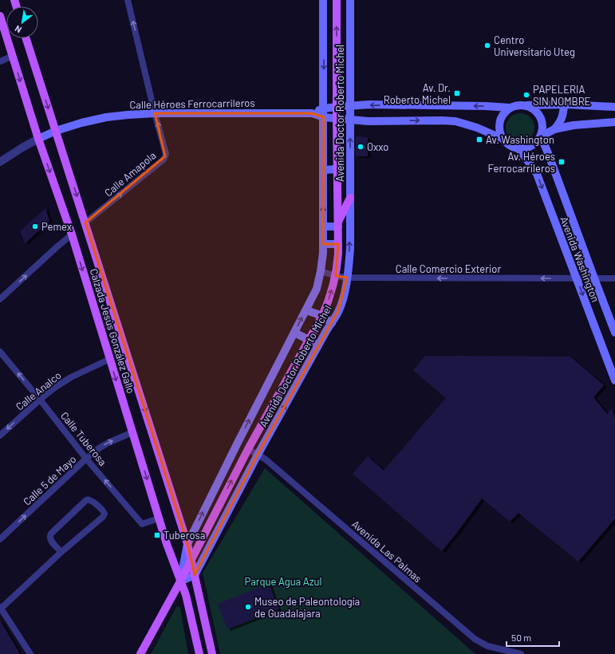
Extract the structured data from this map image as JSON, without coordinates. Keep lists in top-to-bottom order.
{
  "streets": {
    "main road": [
      "Calle Héroes Ferrocarrileros",
      "Avenida Doctor Roberto Michel",
      "Avenida Washington",
      "Calzada Jesús González Gallo"
    ],
    "street": [
      "Calle Amapola",
      "Calle Comercio Exterior",
      "Calle Analco",
      "Calle Tuberosa",
      "Calle 5 de Mayo",
      "Avenida Las Palmas"
    ]
  },
  "crossings": [
    ["Calle Héroes Ferrocarrileros", "Avenida Doctor Roberto Michel"],
    ["Calle Héroes Ferrocarrileros", "Calle Amapola"],
    ["Calle Héroes Ferrocarrileros", "Avenida Washington"],
    ["Calle Héroes Ferrocarrileros", "Calzada Jesús González Gallo"],
    ["Avenida Doctor Roberto Michel", "Calle Comercio Exterior"],
    ["Avenida Doctor Roberto Michel", "Calzada Jesús González Gallo"],
    ["Avenida Doctor Roberto Michel", "Avenida Las Palmas"],
    ["Calle Amapola", "Calzada Jesús González Gallo"],
    ["Avenida Washington", "Calle Comercio Exterior"],
    ["Calzada Jesús González Gallo", "Calle Analco"],
    ["Calzada Jesús González Gallo", "Calle Tuberosa"],
    ["Calzada Jesús González Gallo", "Calle 5 de Mayo"],
    ["Calle Analco", "Calle Tuberosa"],
    ["Calle Tuberosa", "Calle 5 de Mayo"]
  ],
  "one_way": [
    "Calle Amapola",
    "Calle Comercio Exterior",
    "Calzada Jesús González Gallo",
    "Calle Analco",
    "Calle Tuberosa",
    "Calle 5 de Mayo"
  ],
  "parks": ["Parque Agua Azul"],
  "places": {
    "other": [
      "Centro Universitario Uteg",
      "PAPELERIA SIN NOMBRE",
      "Oxxo",
      "Pemex",
      "Museo de Paleontología de Guadalajara"
    ],
    "transit": [
      "Av. Dr. Roberto Michel",
      "Av. Washington",
      "Av. Héroes Ferrocarrileros",
      "Tuberosa"
    ]
  },
  "scale_bar": "50 m",
  "north": "bottom left"
}
